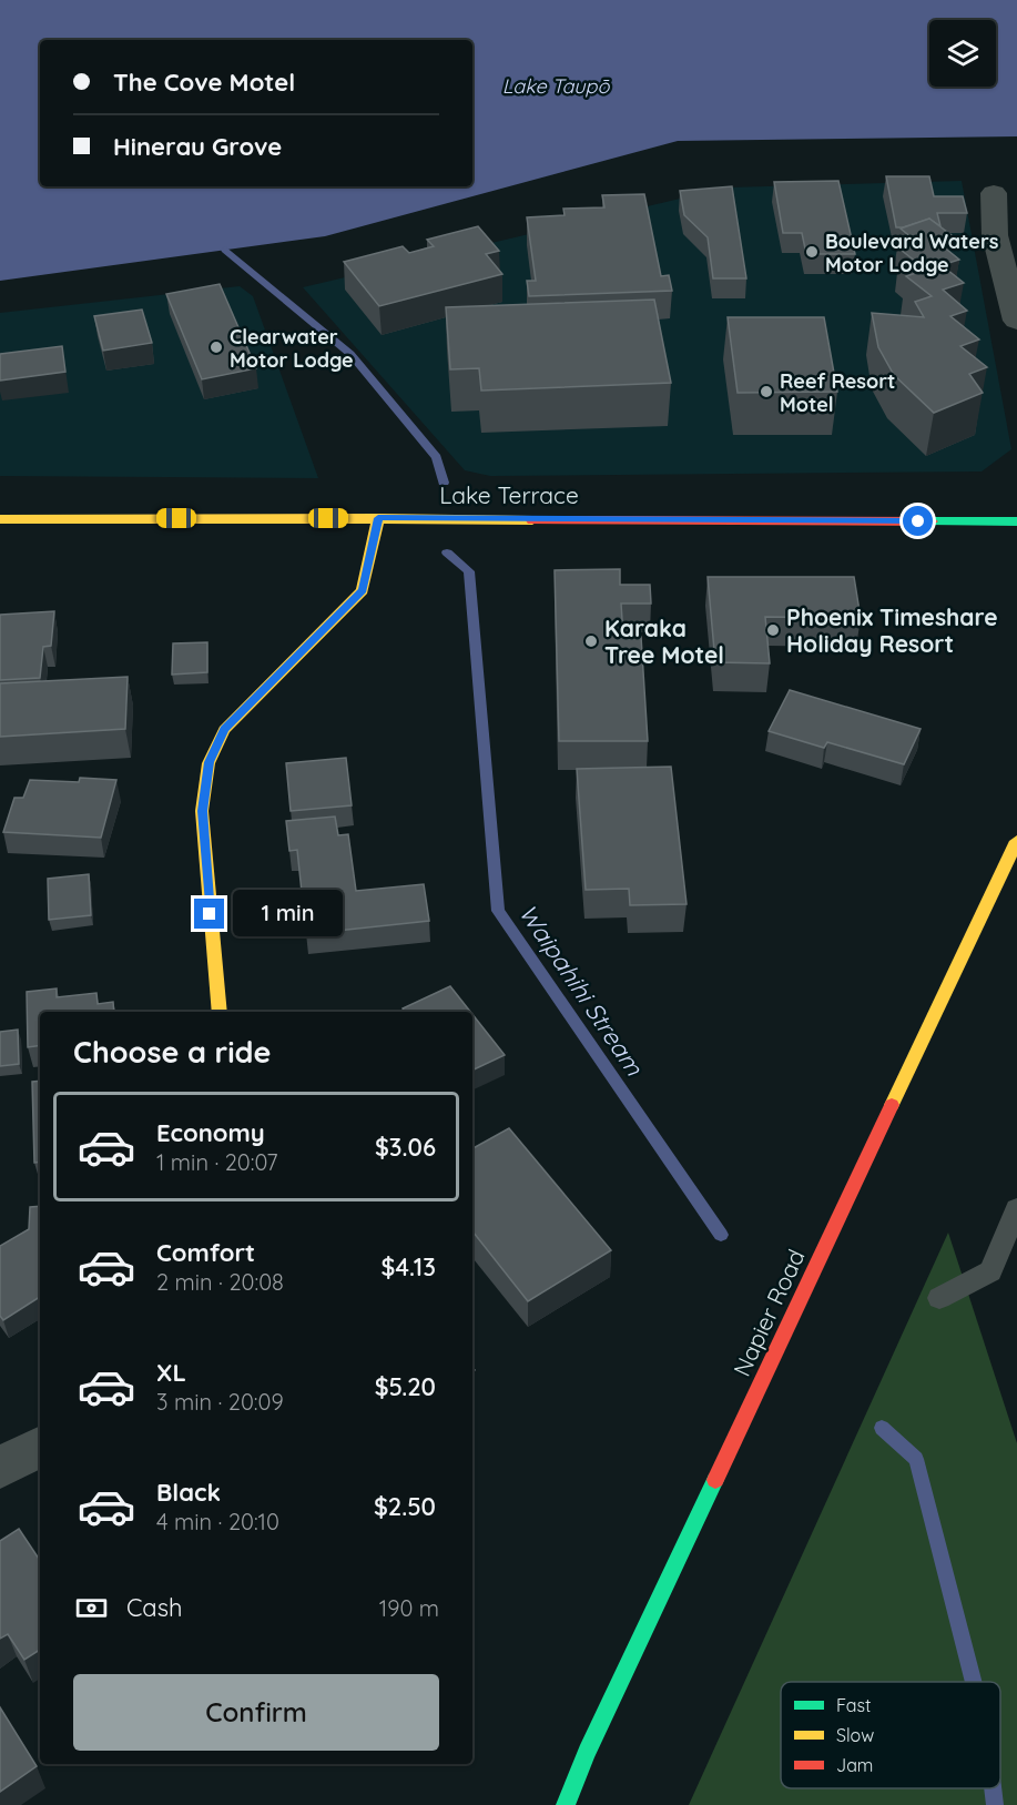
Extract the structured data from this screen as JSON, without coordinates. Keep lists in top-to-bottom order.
{
  "streets": {
    "main road": ["Lake Terrace", "Napier Road"]
  },
  "water": ["Lake Taupō", "Waipahihi Stream"],
  "places": [
    "Boulevard Waters Motor Lodge",
    "Clearwater Motor Lodge",
    "Reef Resort Motel",
    "Phoenix Timeshare Holiday Resort",
    "Karaka Tree Motel"
  ],
  "legend": ["Fast", "Slow", "Jam"],
  "page": {
    "banner": ["The Cove Motel", "Hinerau Grove"],
    "bubble": "1 min",
    "heading": "Choose a ride",
    "list": [
      {
        "name": "Economy",
        "note": "1 min · 20:07",
        "value": "$3.06"
      },
      {
        "name": "Comfort",
        "note": "2 min · 20:08",
        "value": "$4.13"
      },
      {
        "name": "XL",
        "note": "3 min · 20:09",
        "value": "$5.20"
      },
      {
        "name": "Black",
        "note": "4 min · 20:10",
        "value": "$2.50"
      }
    ],
    "pay": ["Cash", "190 m"],
    "buttons": "Confirm"
  }
}
